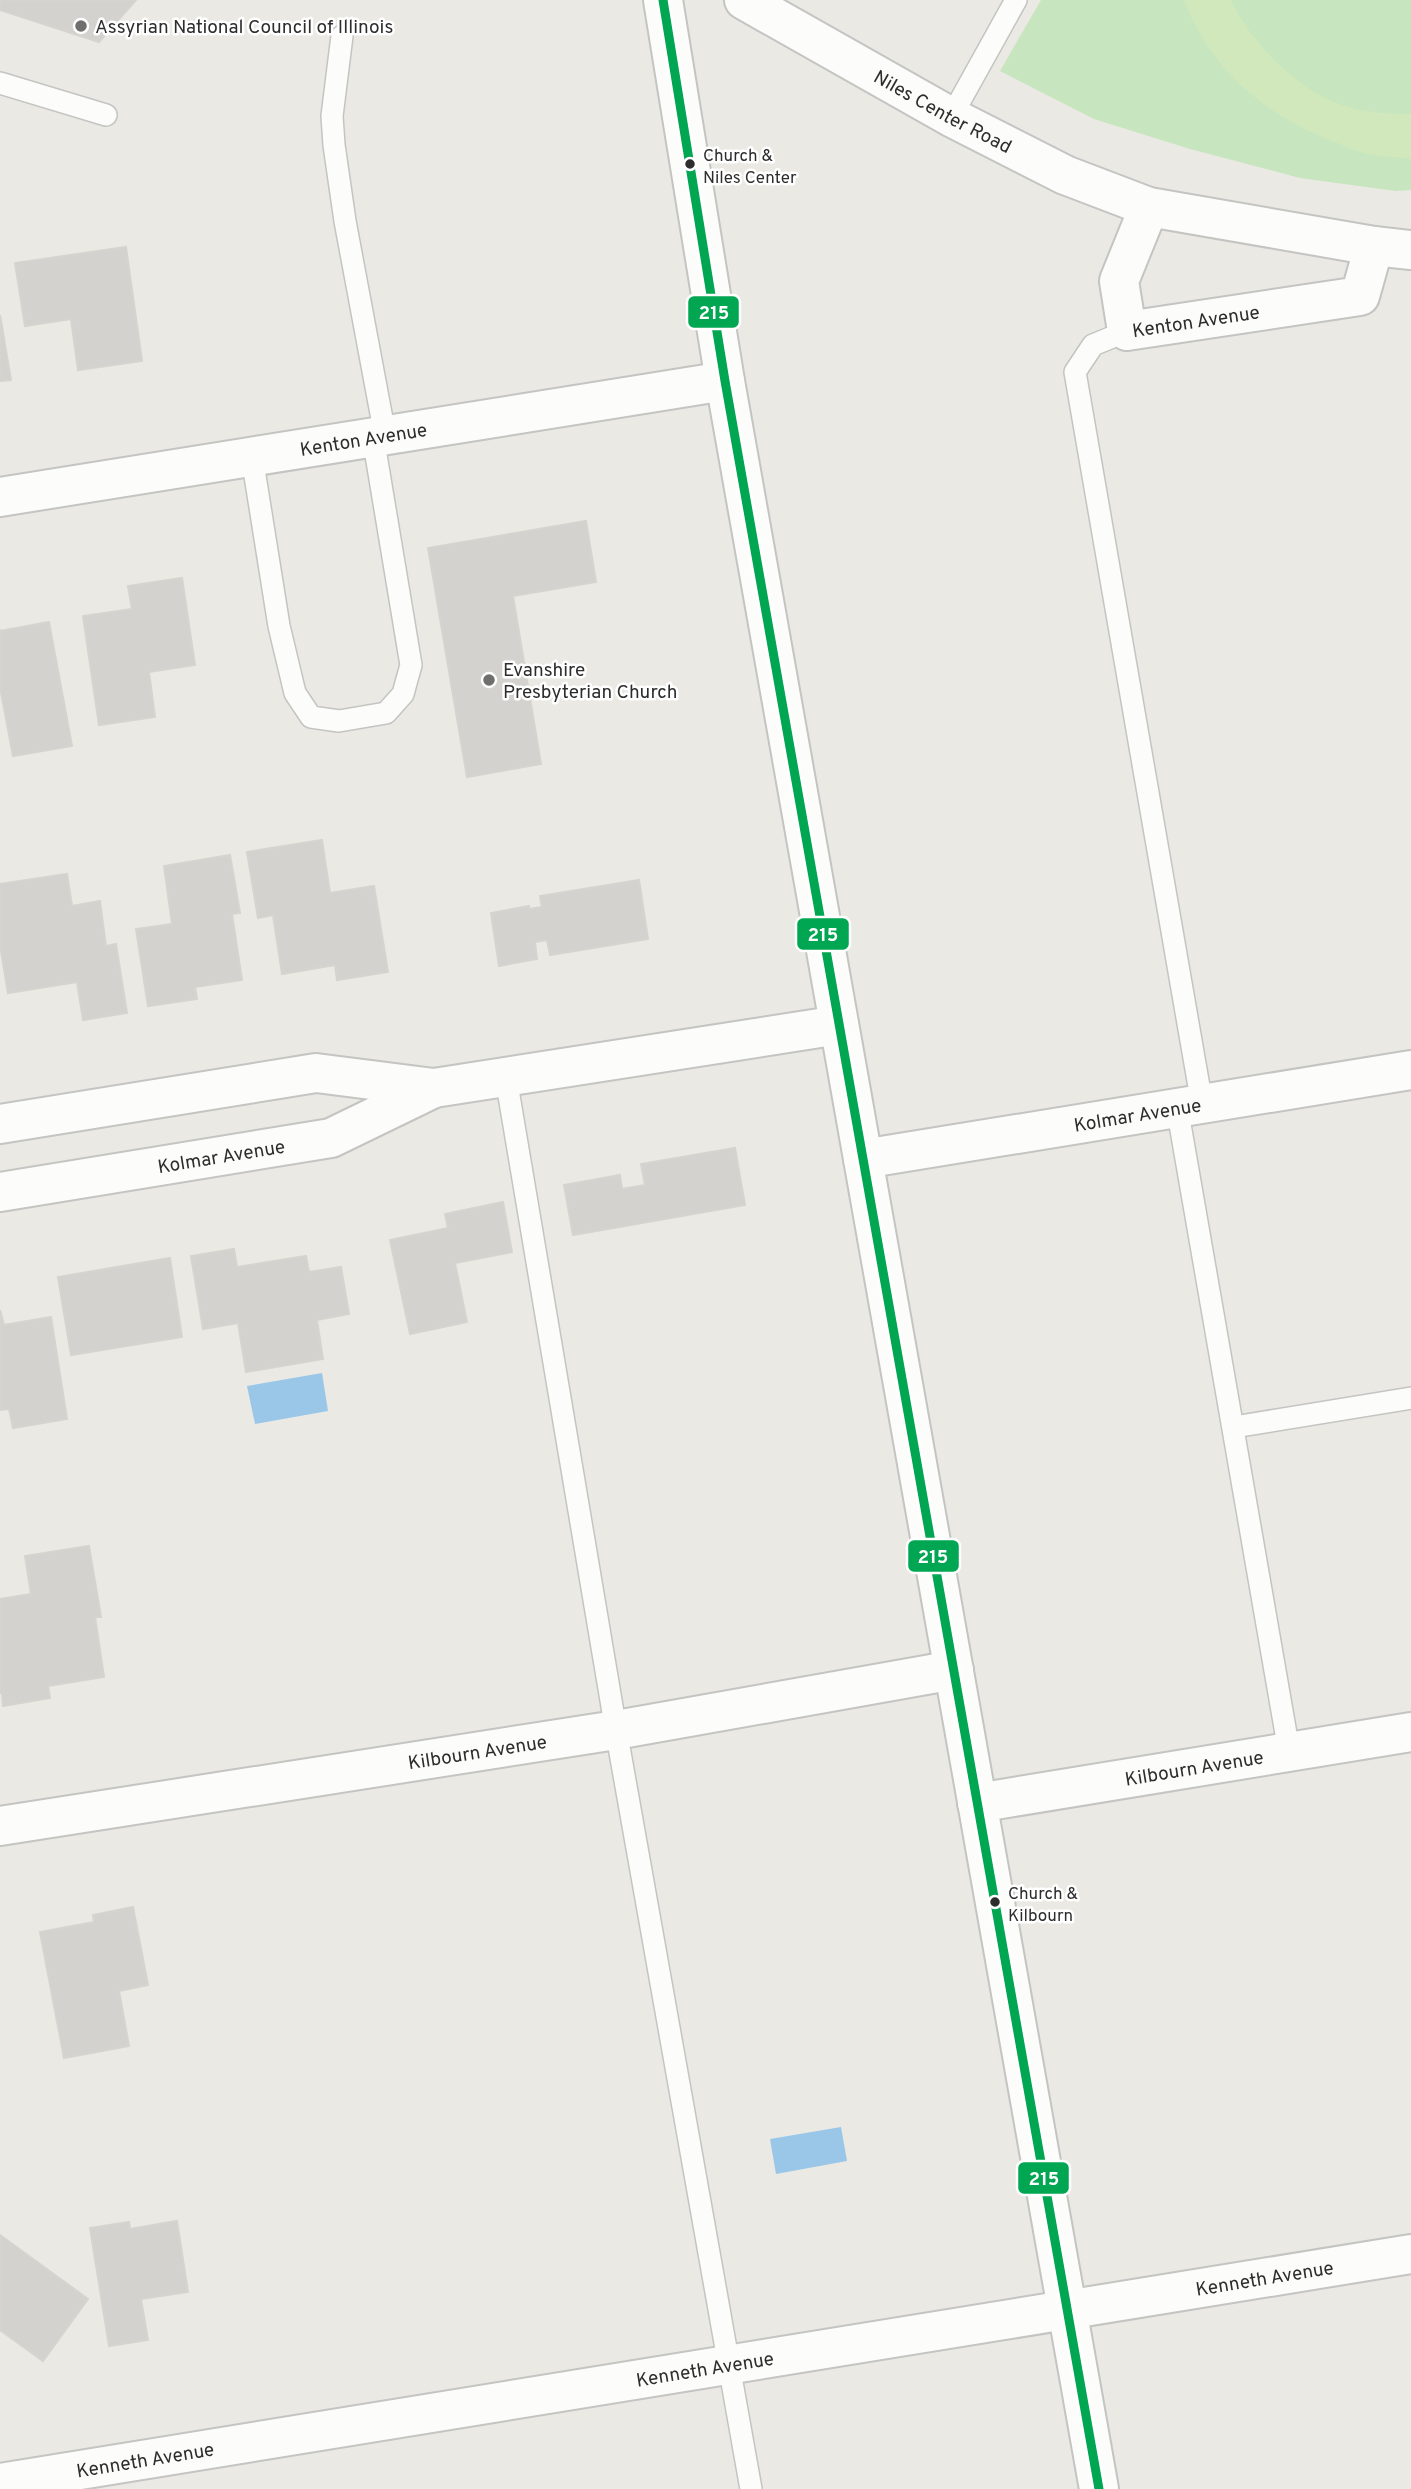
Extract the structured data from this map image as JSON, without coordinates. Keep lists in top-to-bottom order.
{
  "streets": {
    "street": [
      "Niles Center Road",
      "Kenton Avenue",
      "Kolmar Avenue",
      "Kilbourn Avenue",
      "Kenneth Avenue"
    ]
  },
  "crossings": [
    ["Niles Center Road", "Kenton Avenue"]
  ],
  "places": [
    "Assyrian National Council of Illinois",
    "Church & Niles Center",
    "Evanshire Presbyterian Church",
    "Church & Kilbourn"
  ],
  "lines": ["transit line 215"]
}
